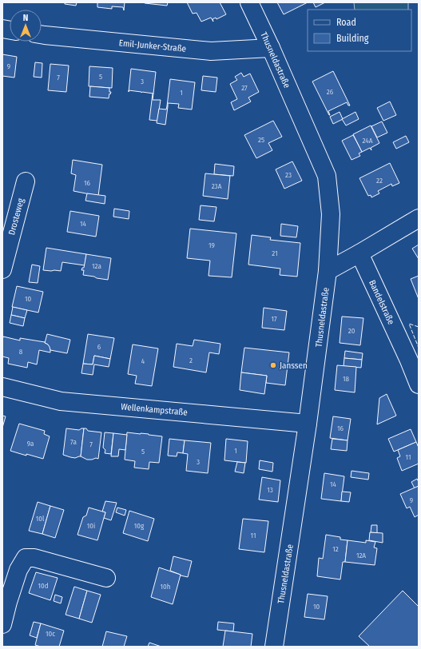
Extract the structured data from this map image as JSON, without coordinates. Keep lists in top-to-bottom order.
{
  "streets": {
    "street": [
      "Emil-Junker-Straße",
      "Thusneldastraße",
      "Drosteweg",
      "Bandelstraße",
      "Wellenkampstraße"
    ]
  },
  "crossings": [
    ["Emil-Junker-Straße", "Thusneldastraße"],
    ["Thusneldastraße", "Wellenkampstraße"]
  ],
  "places": ["Janssen"],
  "house_numbers": [
    "9",
    "5",
    "7",
    "3",
    "27",
    "26",
    "1",
    "25",
    "24A",
    "23",
    "22",
    "16",
    "23A",
    "14",
    "19",
    "21",
    "12a",
    "10",
    "17",
    "20",
    "6",
    "8",
    "2",
    "4",
    "18",
    "16",
    "7a",
    "9a",
    "7",
    "1",
    "5",
    "11",
    "3",
    "14",
    "13",
    "9",
    "10l",
    "10i",
    "10g",
    "11",
    "12",
    "12A",
    "10d",
    "10h",
    "10",
    "10c"
  ],
  "legend": ["Road", "Building"],
  "north": "top"
}
